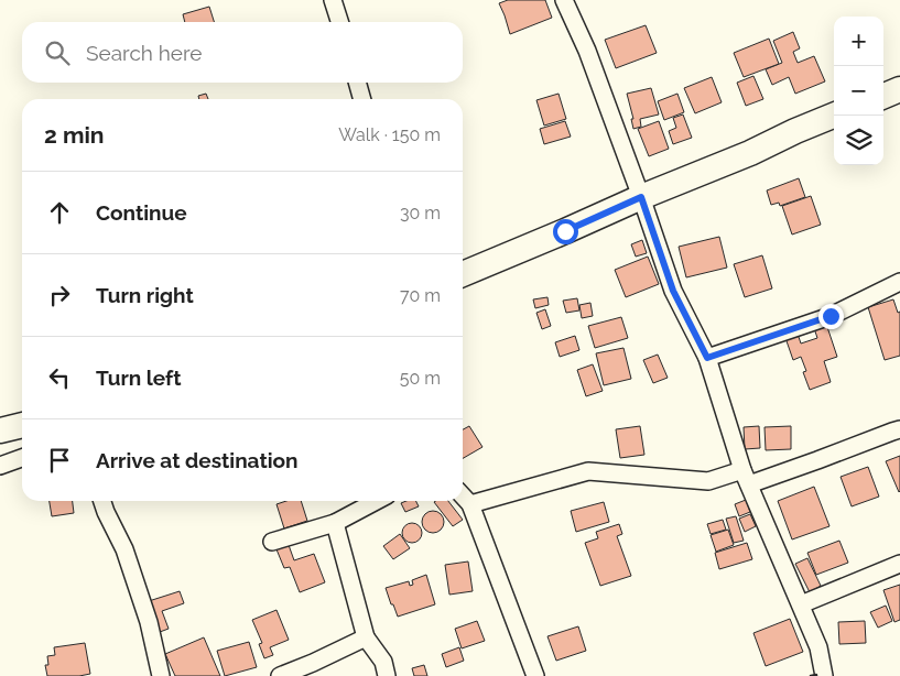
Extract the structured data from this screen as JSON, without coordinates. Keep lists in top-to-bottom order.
{
  "page": {
    "map_buttons": ["+", "−"],
    "search": "Search here",
    "heading": ["2 min", "Walk · 150 m"],
    "list": [
      ["Continue", "30 m"],
      ["Turn right", "70 m"],
      ["Turn left", "50 m"],
      "Arrive at destination"
    ]
  }
}
